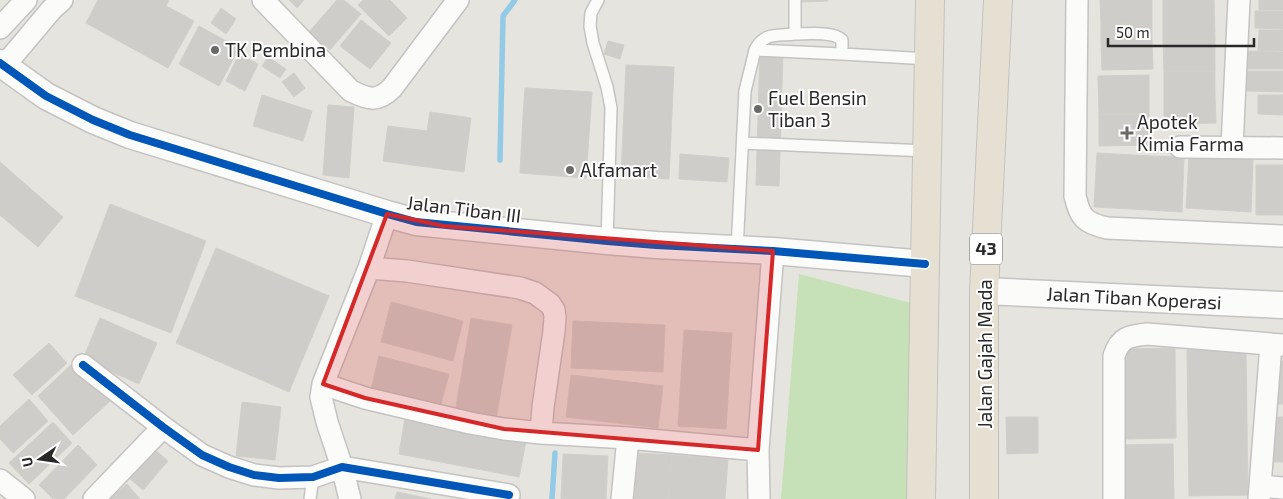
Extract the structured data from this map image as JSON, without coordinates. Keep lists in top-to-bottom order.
{
  "streets": {
    "highway": ["43", "Jalan Gajah Mada"],
    "street": ["Jalan Tiban III", "Jalan Tiban Koperasi"]
  },
  "crossings": [
    ["Jalan Tiban Koperasi", "Jalan Gajah Mada"]
  ],
  "places": {
    "other": ["TK Pembina", "Fuel Bensin Tiban 3", "Alfamart"],
    "health": ["Apotek Kimia Farma"]
  },
  "scale_bar": "50 m",
  "north": "left"
}
